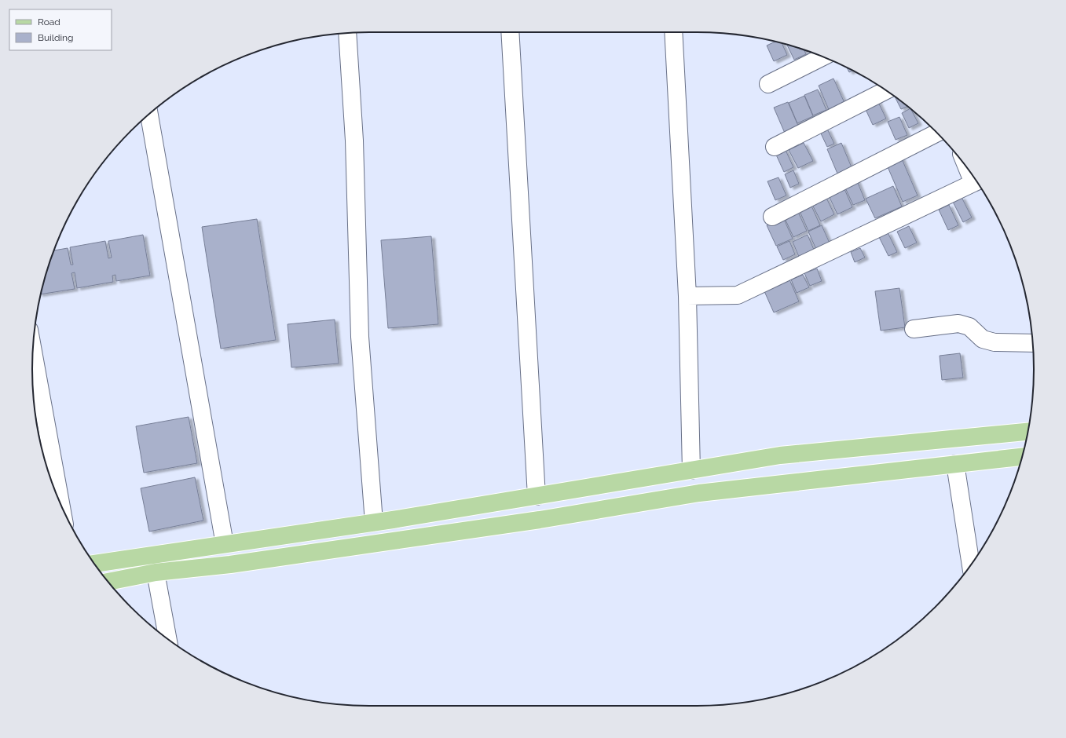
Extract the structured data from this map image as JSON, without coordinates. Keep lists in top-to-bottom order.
{
  "legend": ["Road", "Building"]
}
